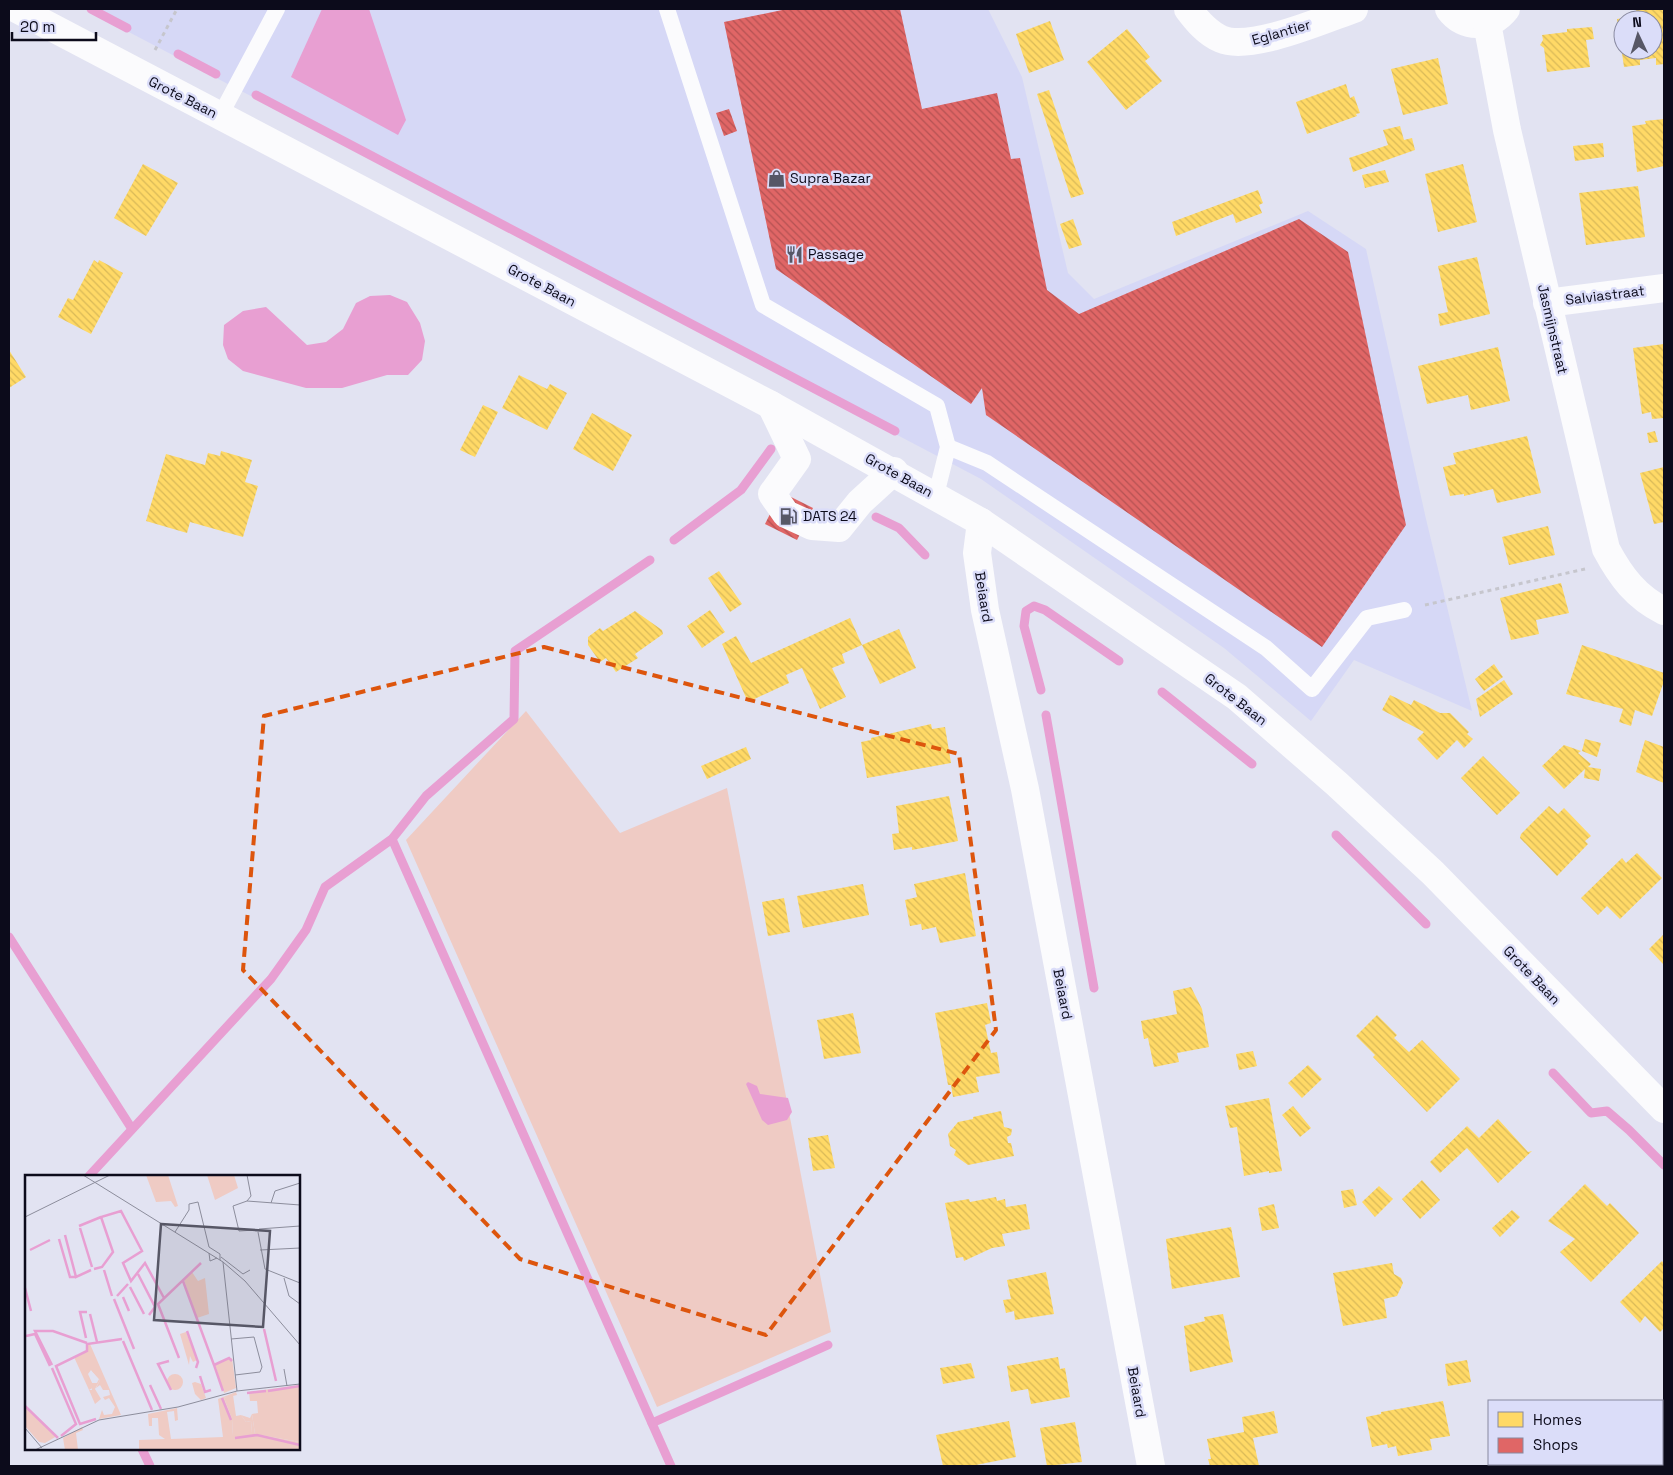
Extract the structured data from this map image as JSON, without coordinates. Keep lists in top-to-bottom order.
{
  "streets": {
    "street": [
      "Eglantier",
      "Grote Baan",
      "Salviastraat",
      "Jasmijnstraat",
      "Beiaard"
    ]
  },
  "crossings": [
    ["Grote Baan", "Beiaard"],
    ["Salviastraat", "Jasmijnstraat"]
  ],
  "places": {
    "shop": ["Supra Bazar"],
    "restaurant": ["Passage"],
    "fuel station": ["DATS 24"]
  },
  "legend": ["Homes", "Shops"],
  "scale_bar": "20 m",
  "north": "top"
}
